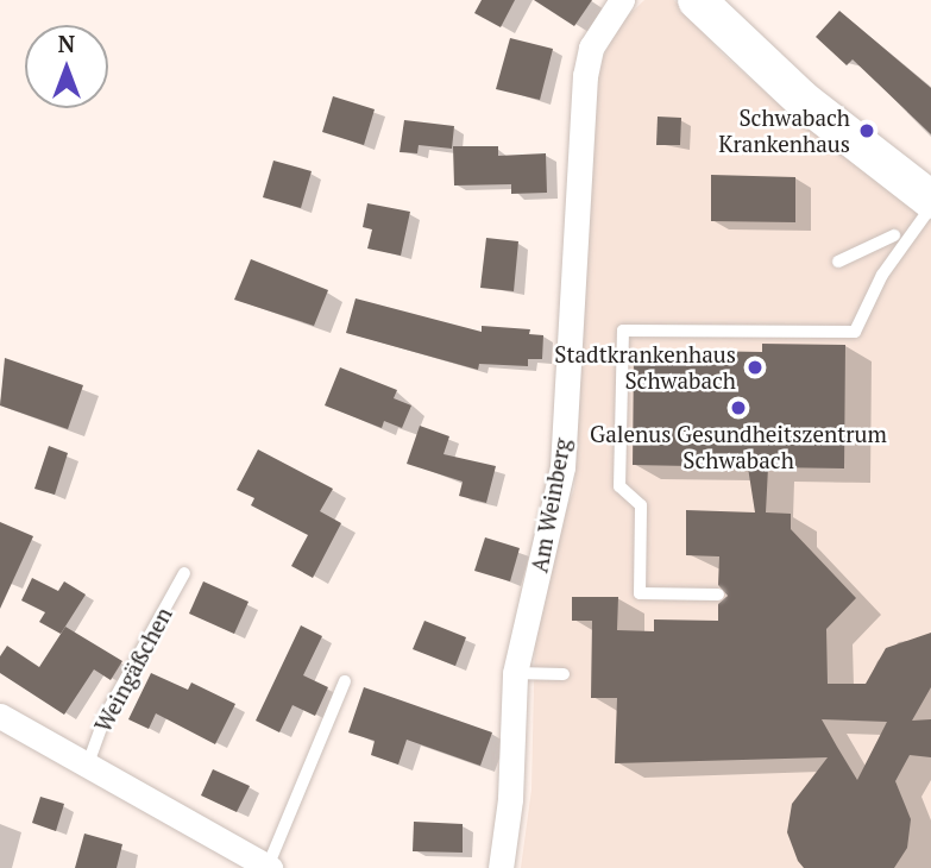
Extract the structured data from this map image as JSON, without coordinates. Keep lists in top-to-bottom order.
{
  "streets": {
    "street": ["Am Weinberg"],
    "lane": ["Weingäßchen"]
  },
  "places": ["Schwabach Krankenhaus", "Stadtkrankenhaus Schwabach", "Galenus Gesundheitszentrum Schwabach"],
  "north": "top"
}
